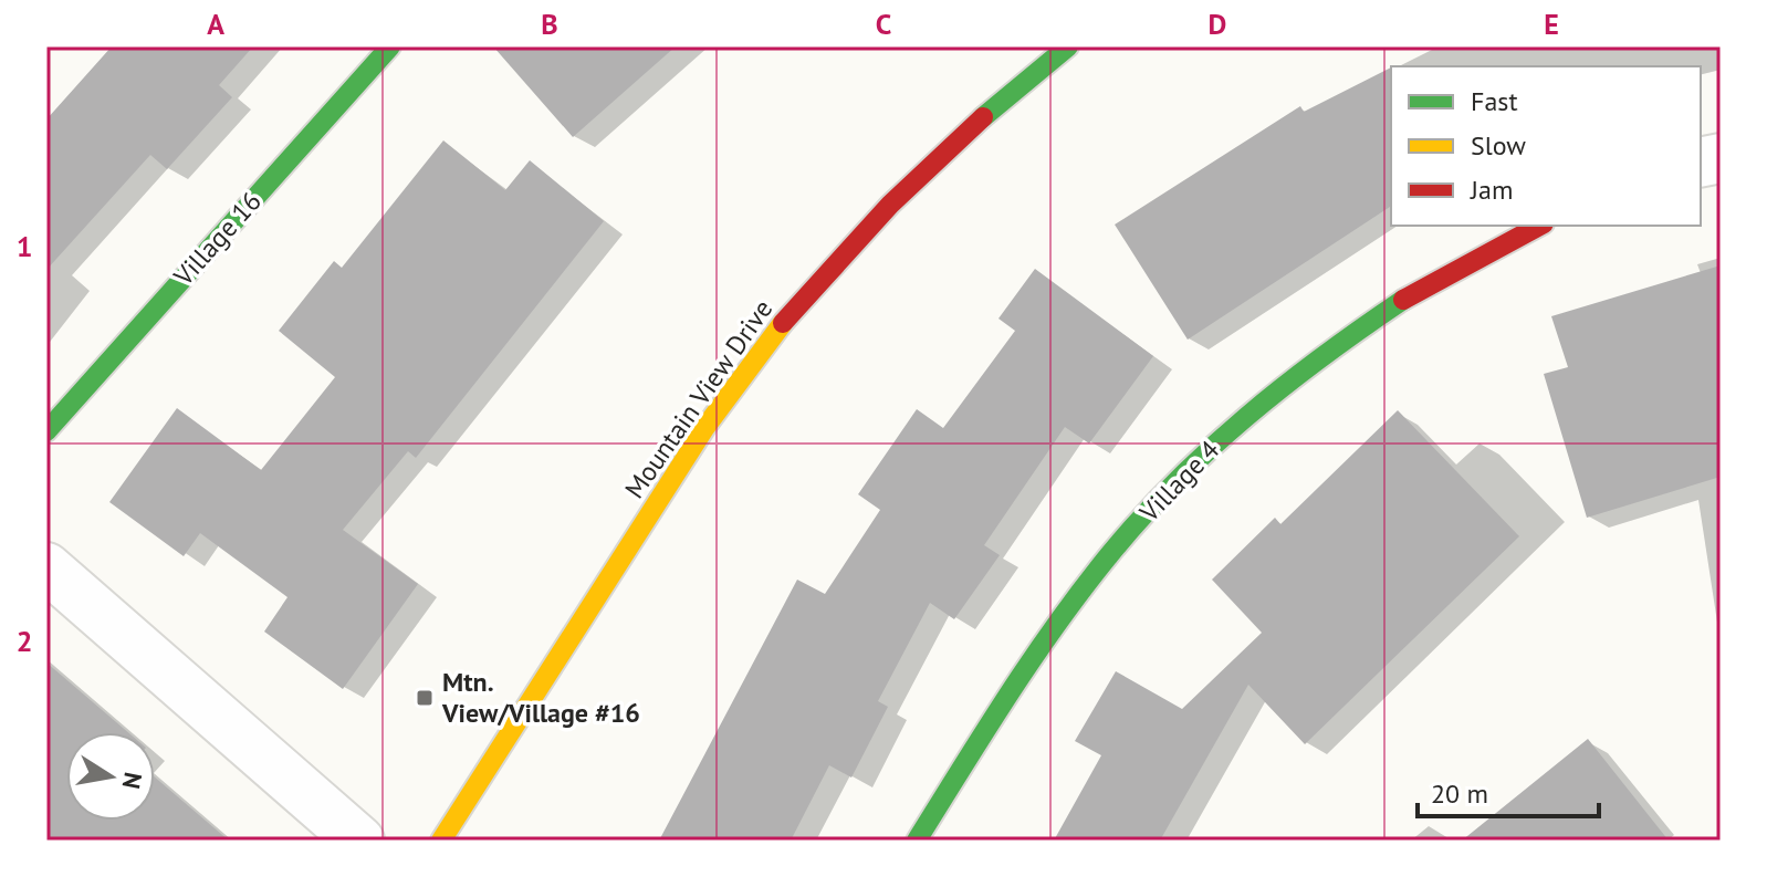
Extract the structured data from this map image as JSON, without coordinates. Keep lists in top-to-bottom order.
{
  "streets": {
    "street": ["Village 16", "Mountain View Drive", "Village 4"]
  },
  "places": {
    "transit": ["Mtn. View/Village #16"]
  },
  "legend": ["Fast", "Slow", "Jam"],
  "scale_bar": "20 m",
  "north": "right",
  "grid": {
    "columns": [
      "A",
      "B",
      "C",
      "D",
      "E"
    ],
    "rows": ["1", "2"]
  }
}
